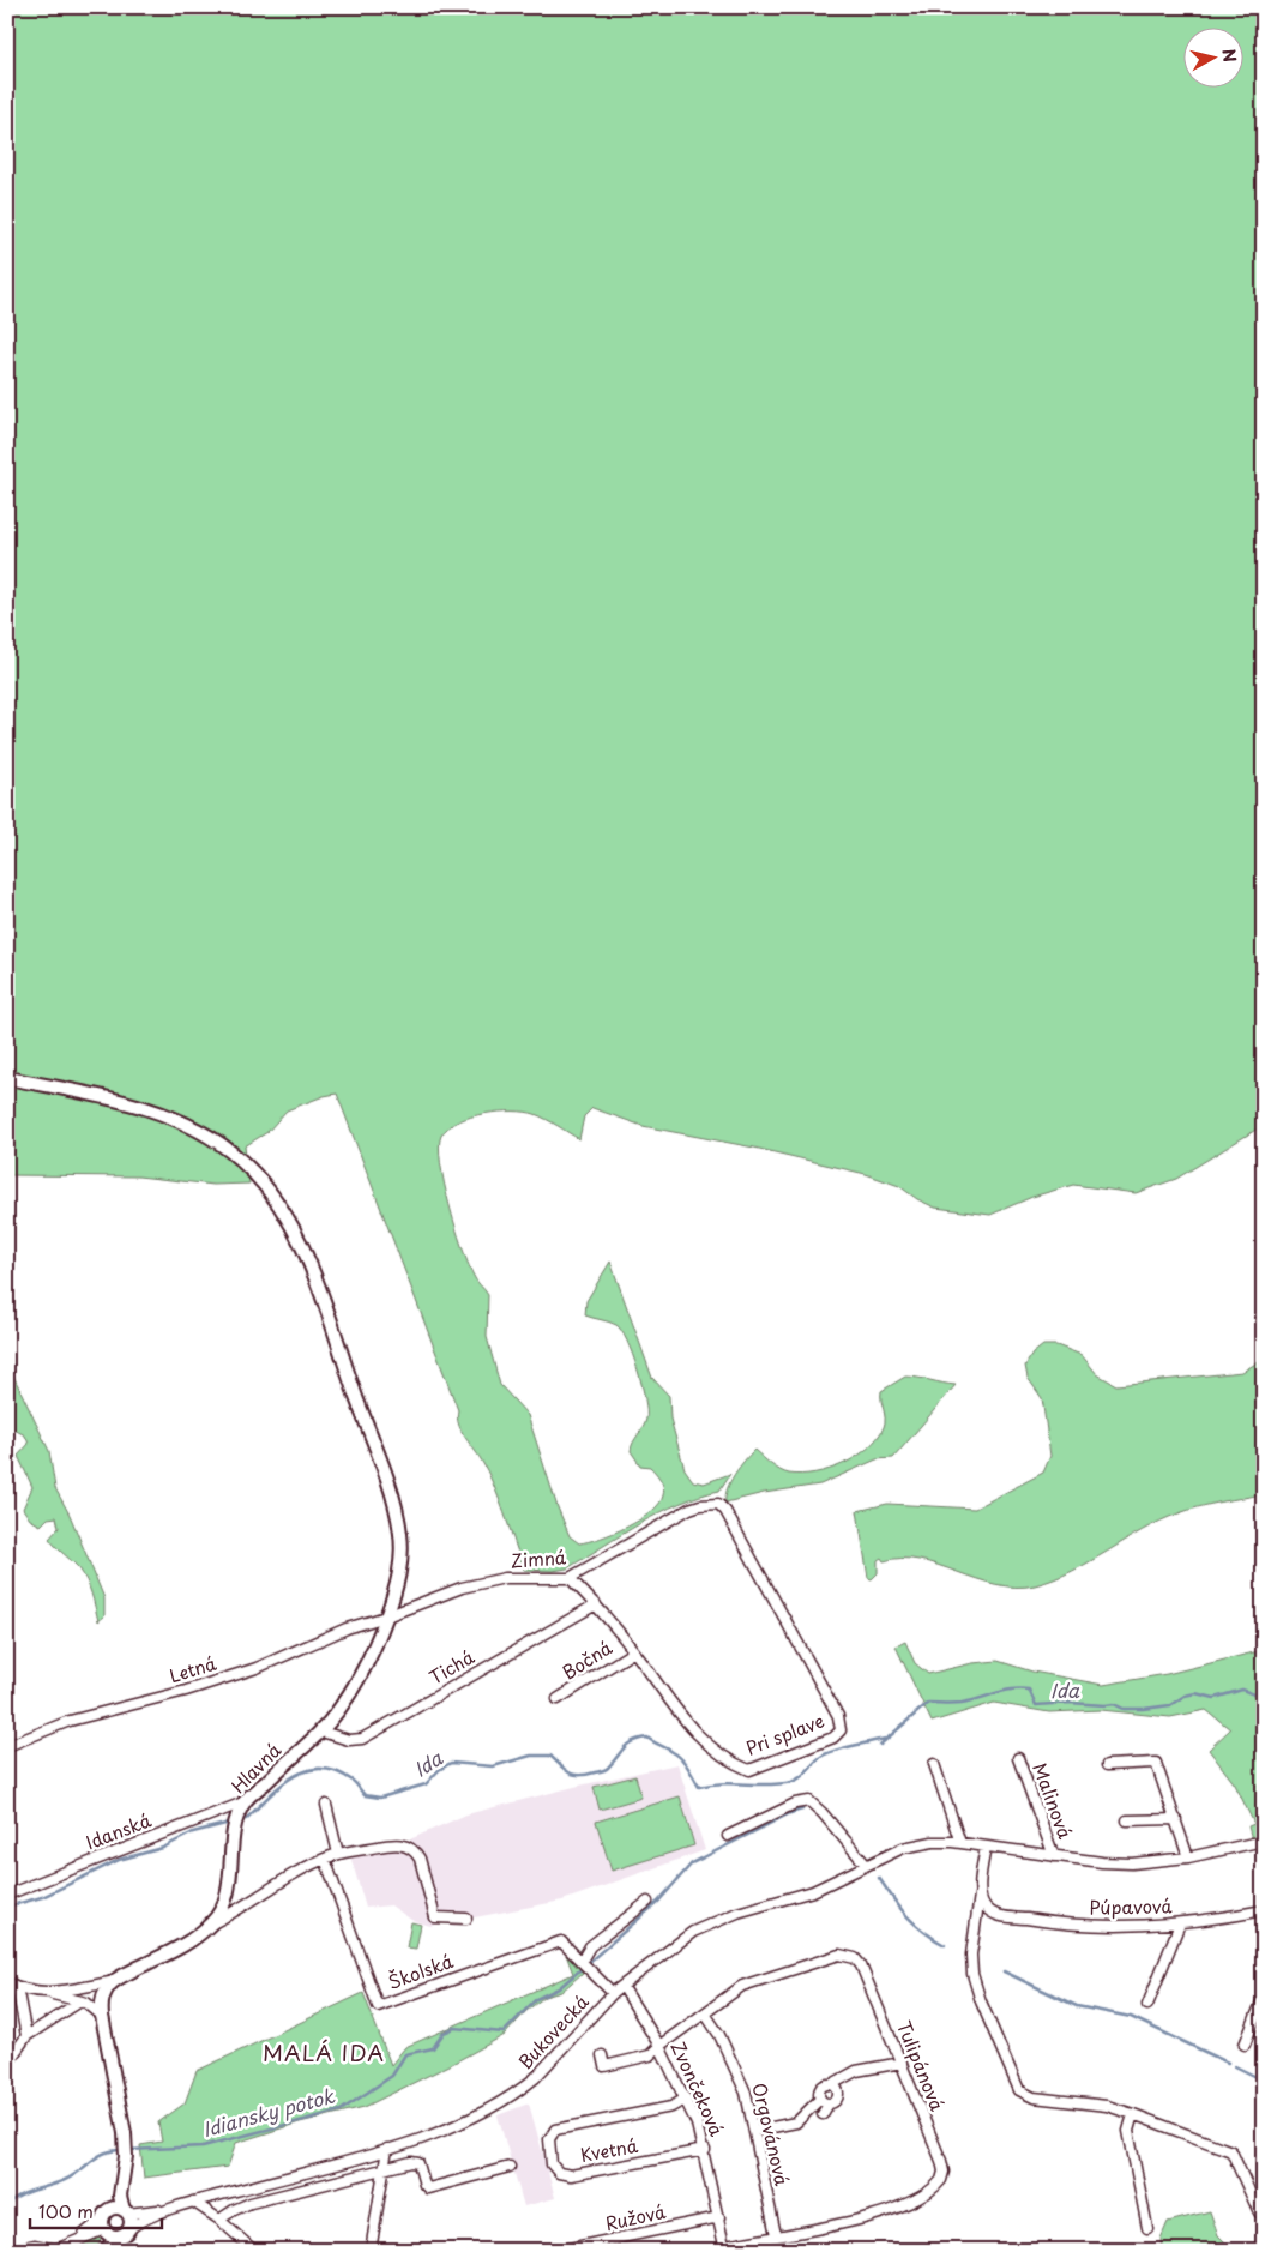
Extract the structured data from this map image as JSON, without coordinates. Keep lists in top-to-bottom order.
{
  "streets": {
    "main road": ["Hlavná"],
    "street": [
      "Zimná",
      "Bočná",
      "Tichá",
      "Letná",
      "Pri splave",
      "Malinová",
      "Idanská",
      "Púpavová",
      "Školská",
      "Bukovecká",
      "Tulipánová",
      "Zvončeková",
      "Orgovánová",
      "Kvetná",
      "Ružová"
    ]
  },
  "crossings": [
    ["Zimná", "Letná"],
    ["Zimná", "Pri splave"],
    ["Zimná", "Hlavná"],
    ["Bočná", "Pri splave"],
    ["Tichá", "Pri splave"],
    ["Tichá", "Hlavná"],
    ["Letná", "Hlavná"],
    ["Hlavná", "Idanská"],
    ["Malinová", "Bukovecká"],
    ["Školská", "Bukovecká"],
    ["Bukovecká", "Zvončeková"],
    ["Tulipánová", "Zvončeková"],
    ["Tulipánová", "Orgovánová"],
    ["Zvončeková", "Kvetná"],
    ["Zvončeková", "Ružová"]
  ],
  "districts": ["MALÁ IDA"],
  "water": ["Ida", "Idiansky potok"],
  "scale_bar": "100 m",
  "north": "right"
}
